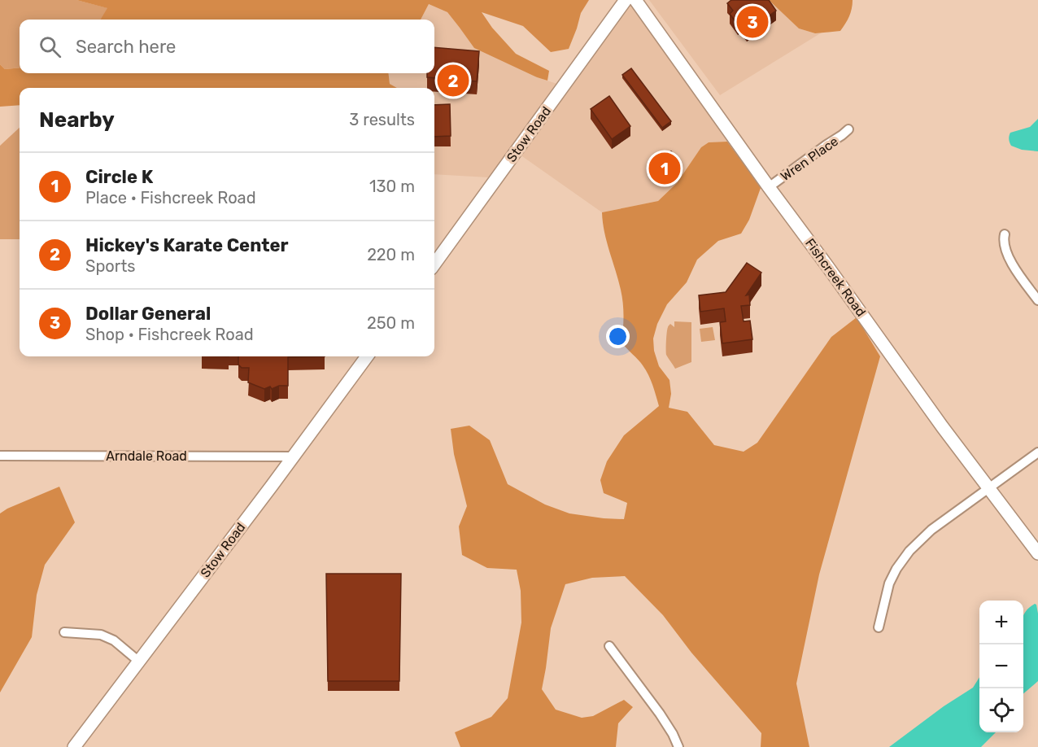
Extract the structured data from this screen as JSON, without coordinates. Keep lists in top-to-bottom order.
{
  "streets": {
    "street": [
      "Stow Road",
      "Wren Place",
      "Fishcreek Road",
      "Arndale Road"
    ]
  },
  "crossings": [
    ["Stow Road", "Arndale Road"],
    ["Wren Place", "Fishcreek Road"]
  ],
  "page": {
    "pins": ["3", "2", "1"],
    "search": "Search here",
    "heading": ["Nearby", "3 results"],
    "list": [
      {
        "mark": "1",
        "name": "Circle K",
        "note": "Place · Fishcreek Road",
        "value": "130 m"
      },
      {
        "mark": "2",
        "name": "Hickey's Karate Center",
        "note": "Sports",
        "value": "220 m"
      },
      {
        "mark": "3",
        "name": "Dollar General",
        "note": "Shop · Fishcreek Road",
        "value": "250 m"
      }
    ],
    "map_buttons": ["+", "−"]
  }
}
